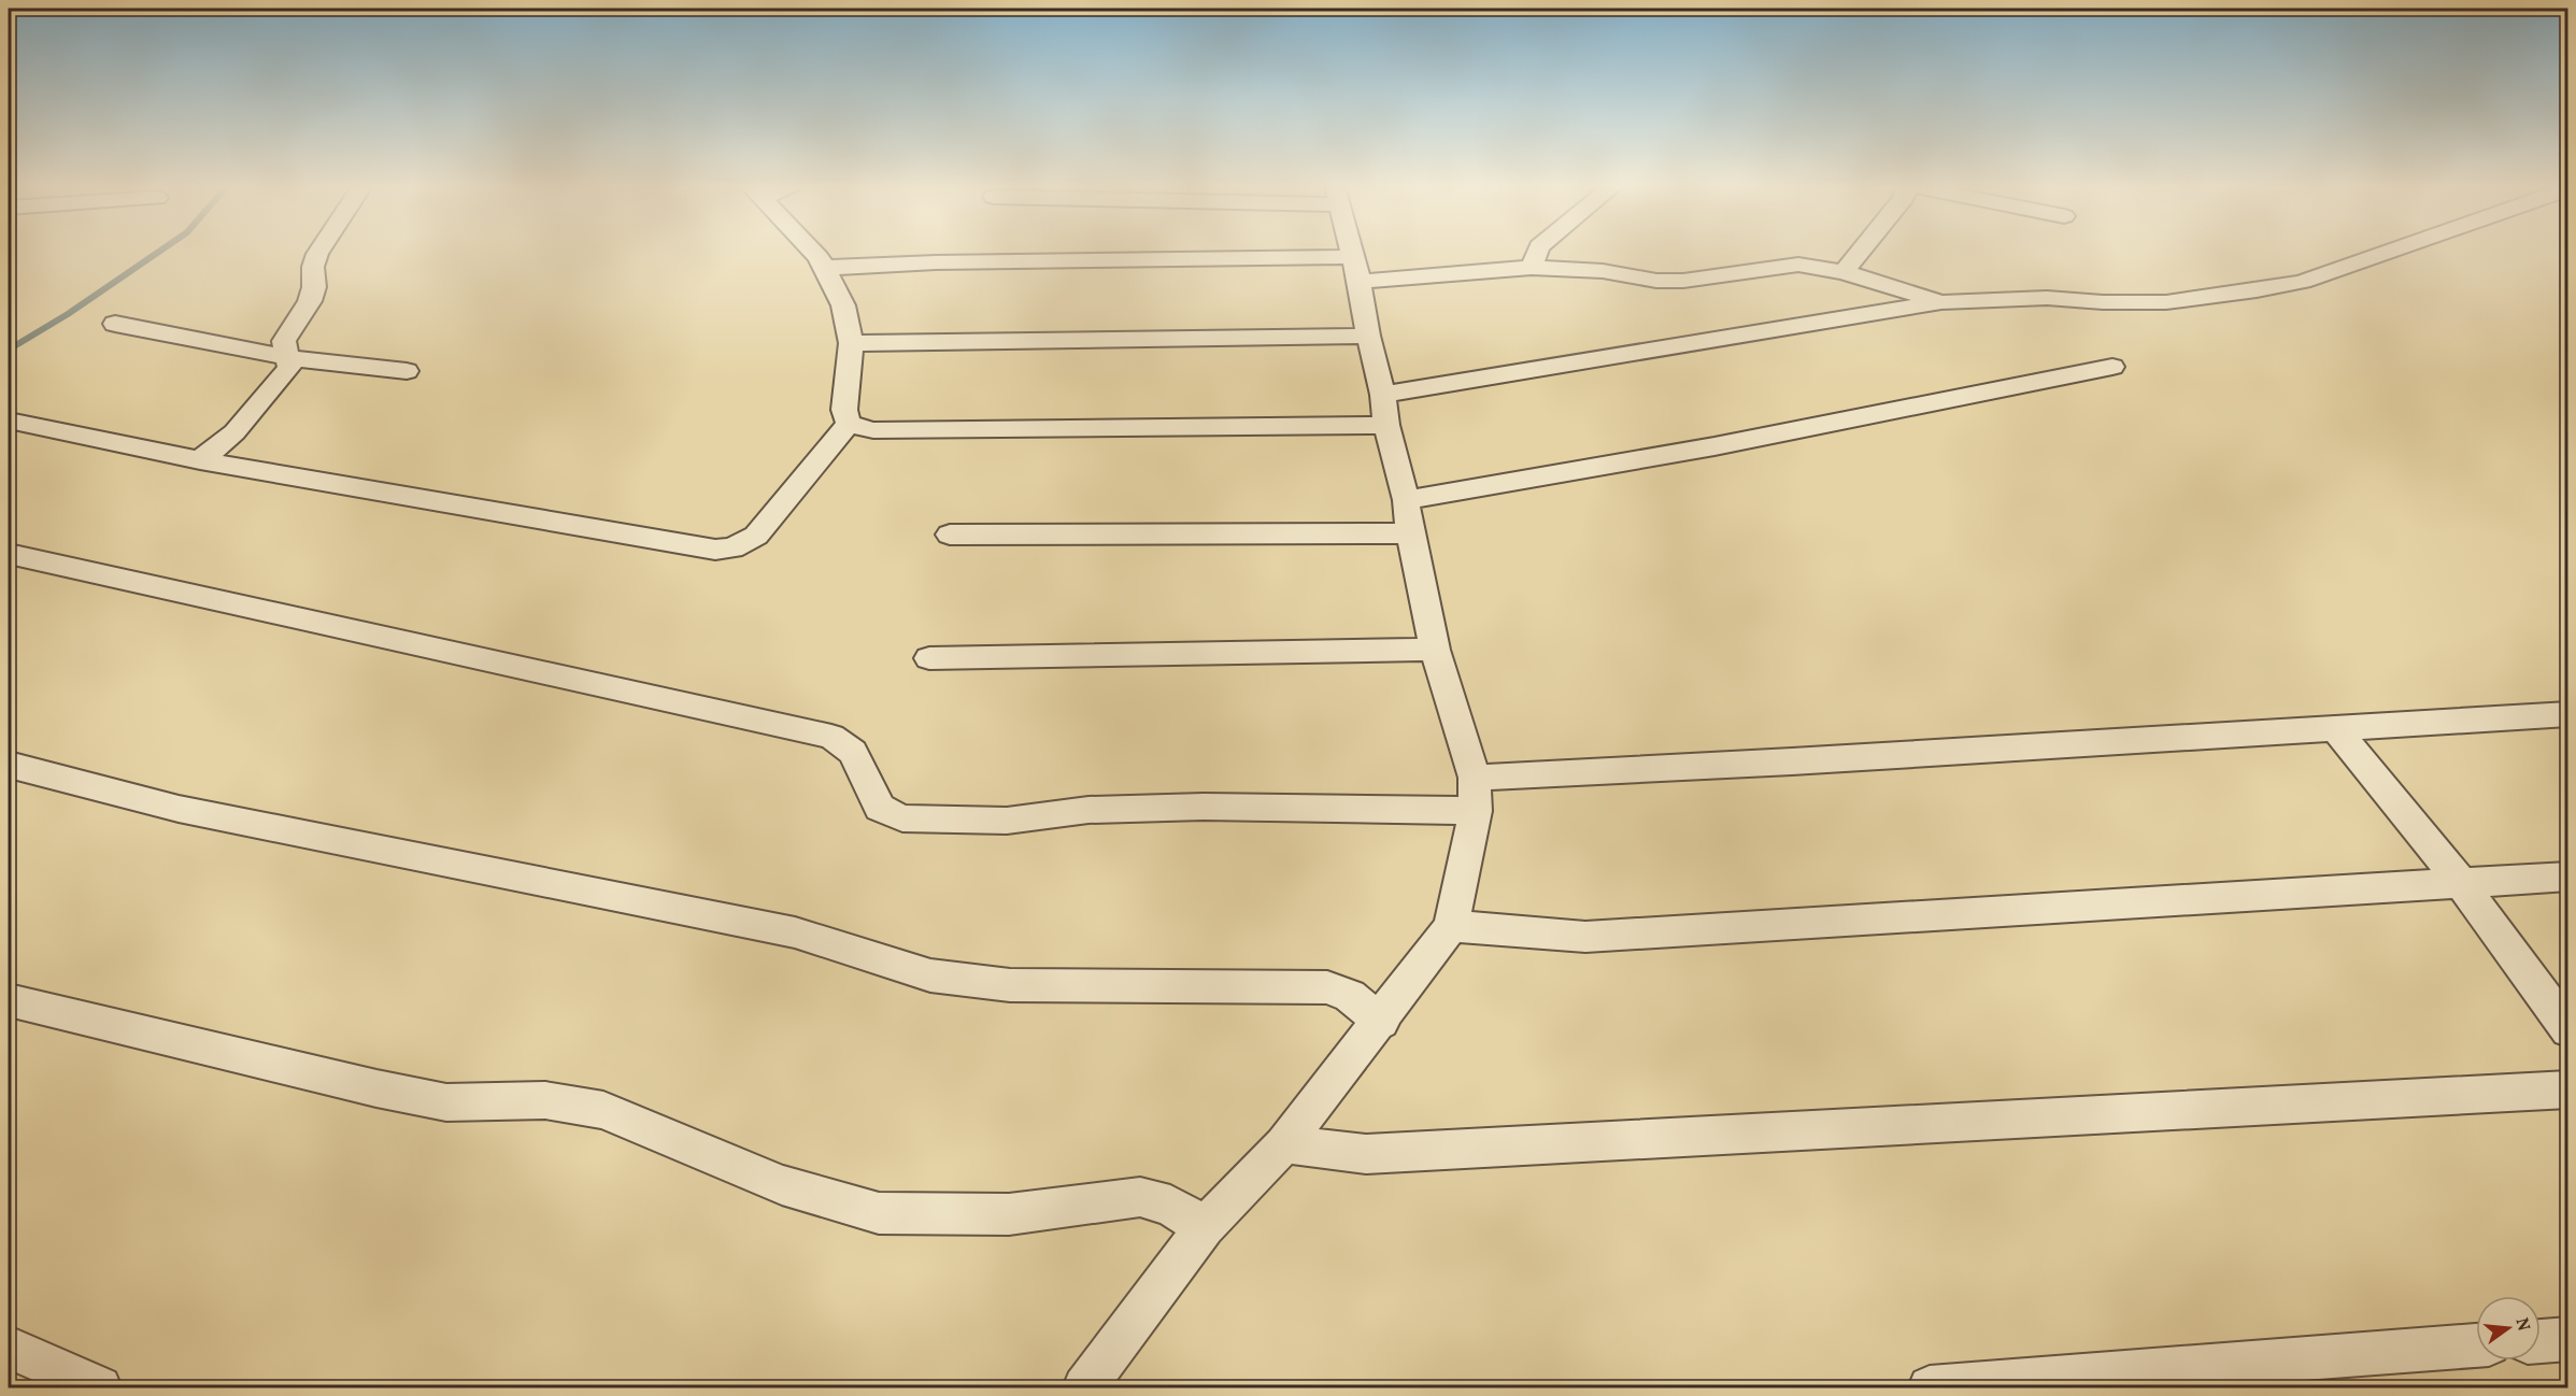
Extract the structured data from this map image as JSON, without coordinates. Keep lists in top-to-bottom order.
{
  "north": "right"
}
